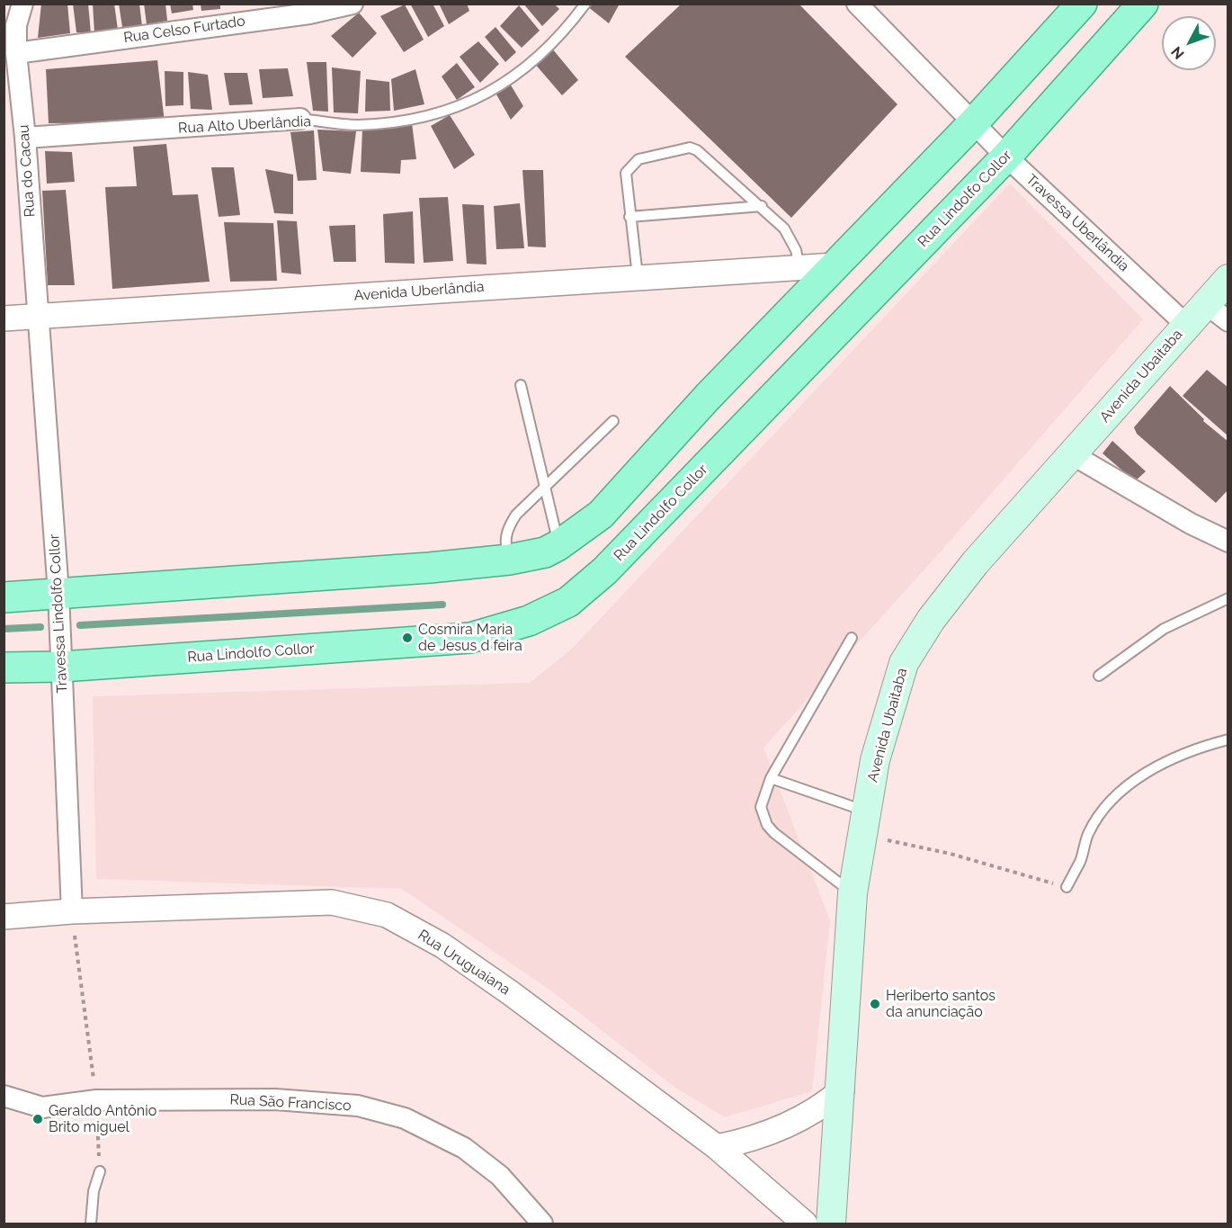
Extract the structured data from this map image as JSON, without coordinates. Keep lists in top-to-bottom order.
{
  "streets": {
    "main road": ["Rua Lindolfo Collor", "Avenida Ubaitaba"],
    "street": [
      "Rua Celso Furtado",
      "Rua Alto Uberlândia",
      "Rua do Cacau",
      "Travessa Uberlândia",
      "Avenida Uberlândia",
      "Travessa Lindolfo Collor",
      "Rua Uruguaiana",
      "Rua São Francisco"
    ]
  },
  "crossings": [
    ["Rua Celso Furtado", "Rua do Cacau"],
    ["Rua Alto Uberlândia", "Rua do Cacau"],
    ["Rua do Cacau", "Avenida Uberlândia"],
    ["Rua do Cacau", "Travessa Lindolfo Collor"],
    ["Rua Lindolfo Collor", "Travessa Uberlândia"],
    ["Rua Lindolfo Collor", "Travessa Lindolfo Collor"],
    ["Travessa Uberlândia", "Avenida Ubaitaba"],
    ["Avenida Uberlândia", "Travessa Lindolfo Collor"],
    ["Travessa Lindolfo Collor", "Rua Uruguaiana"]
  ],
  "places": ["Cosmira Maria de Jesus d feira", "Heriberto santos da anunciação", "Geraldo Antônio Brito miguel"],
  "north": "bottom left"
}
